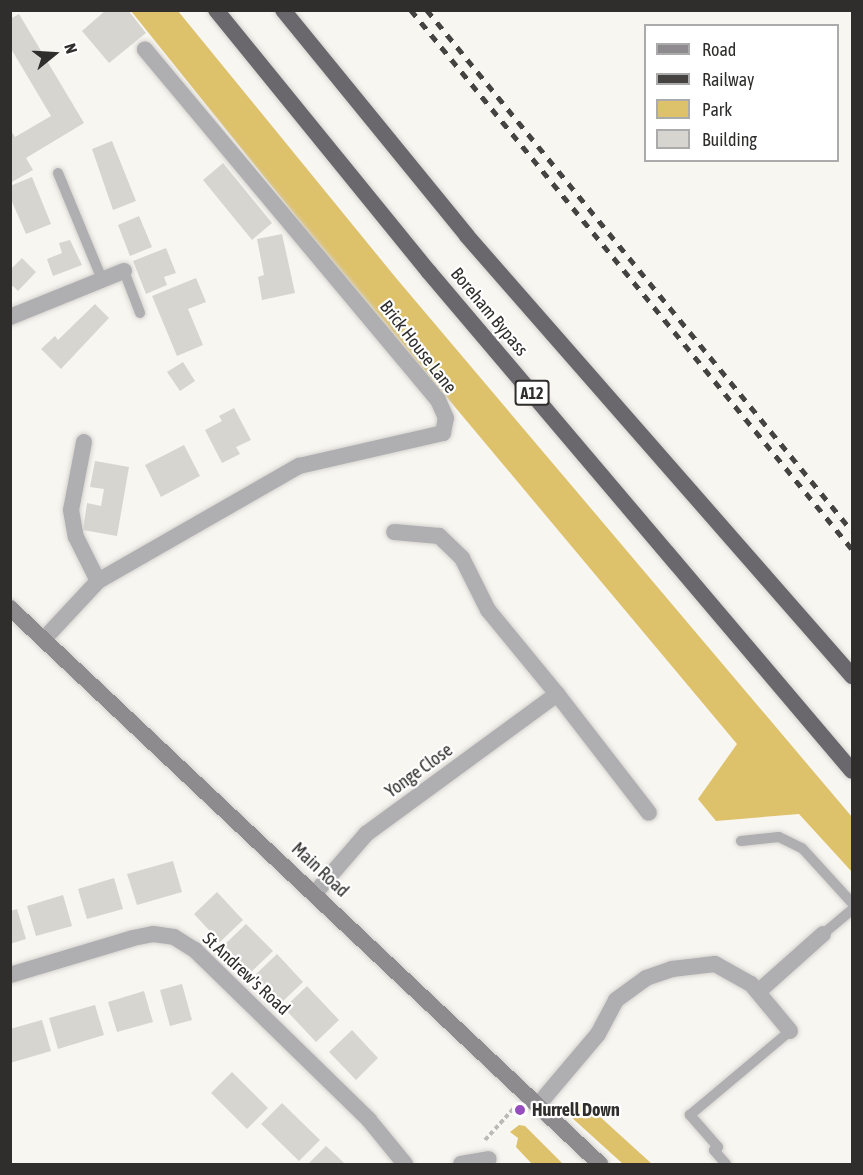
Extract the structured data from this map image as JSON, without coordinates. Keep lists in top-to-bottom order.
{
  "streets": {
    "highway": ["Boreham Bypass", "A12"],
    "main road": ["Main Road"],
    "street": ["Brick House Lane", "Yonge Close", "St Andrew's Road"]
  },
  "crossings": [
    ["Brick House Lane", "Main Road"],
    ["Yonge Close", "Main Road"]
  ],
  "places": ["Hurrell Down"],
  "legend": [
    "Road",
    "Railway",
    "Park",
    "Building"
  ],
  "north": "right"
}
